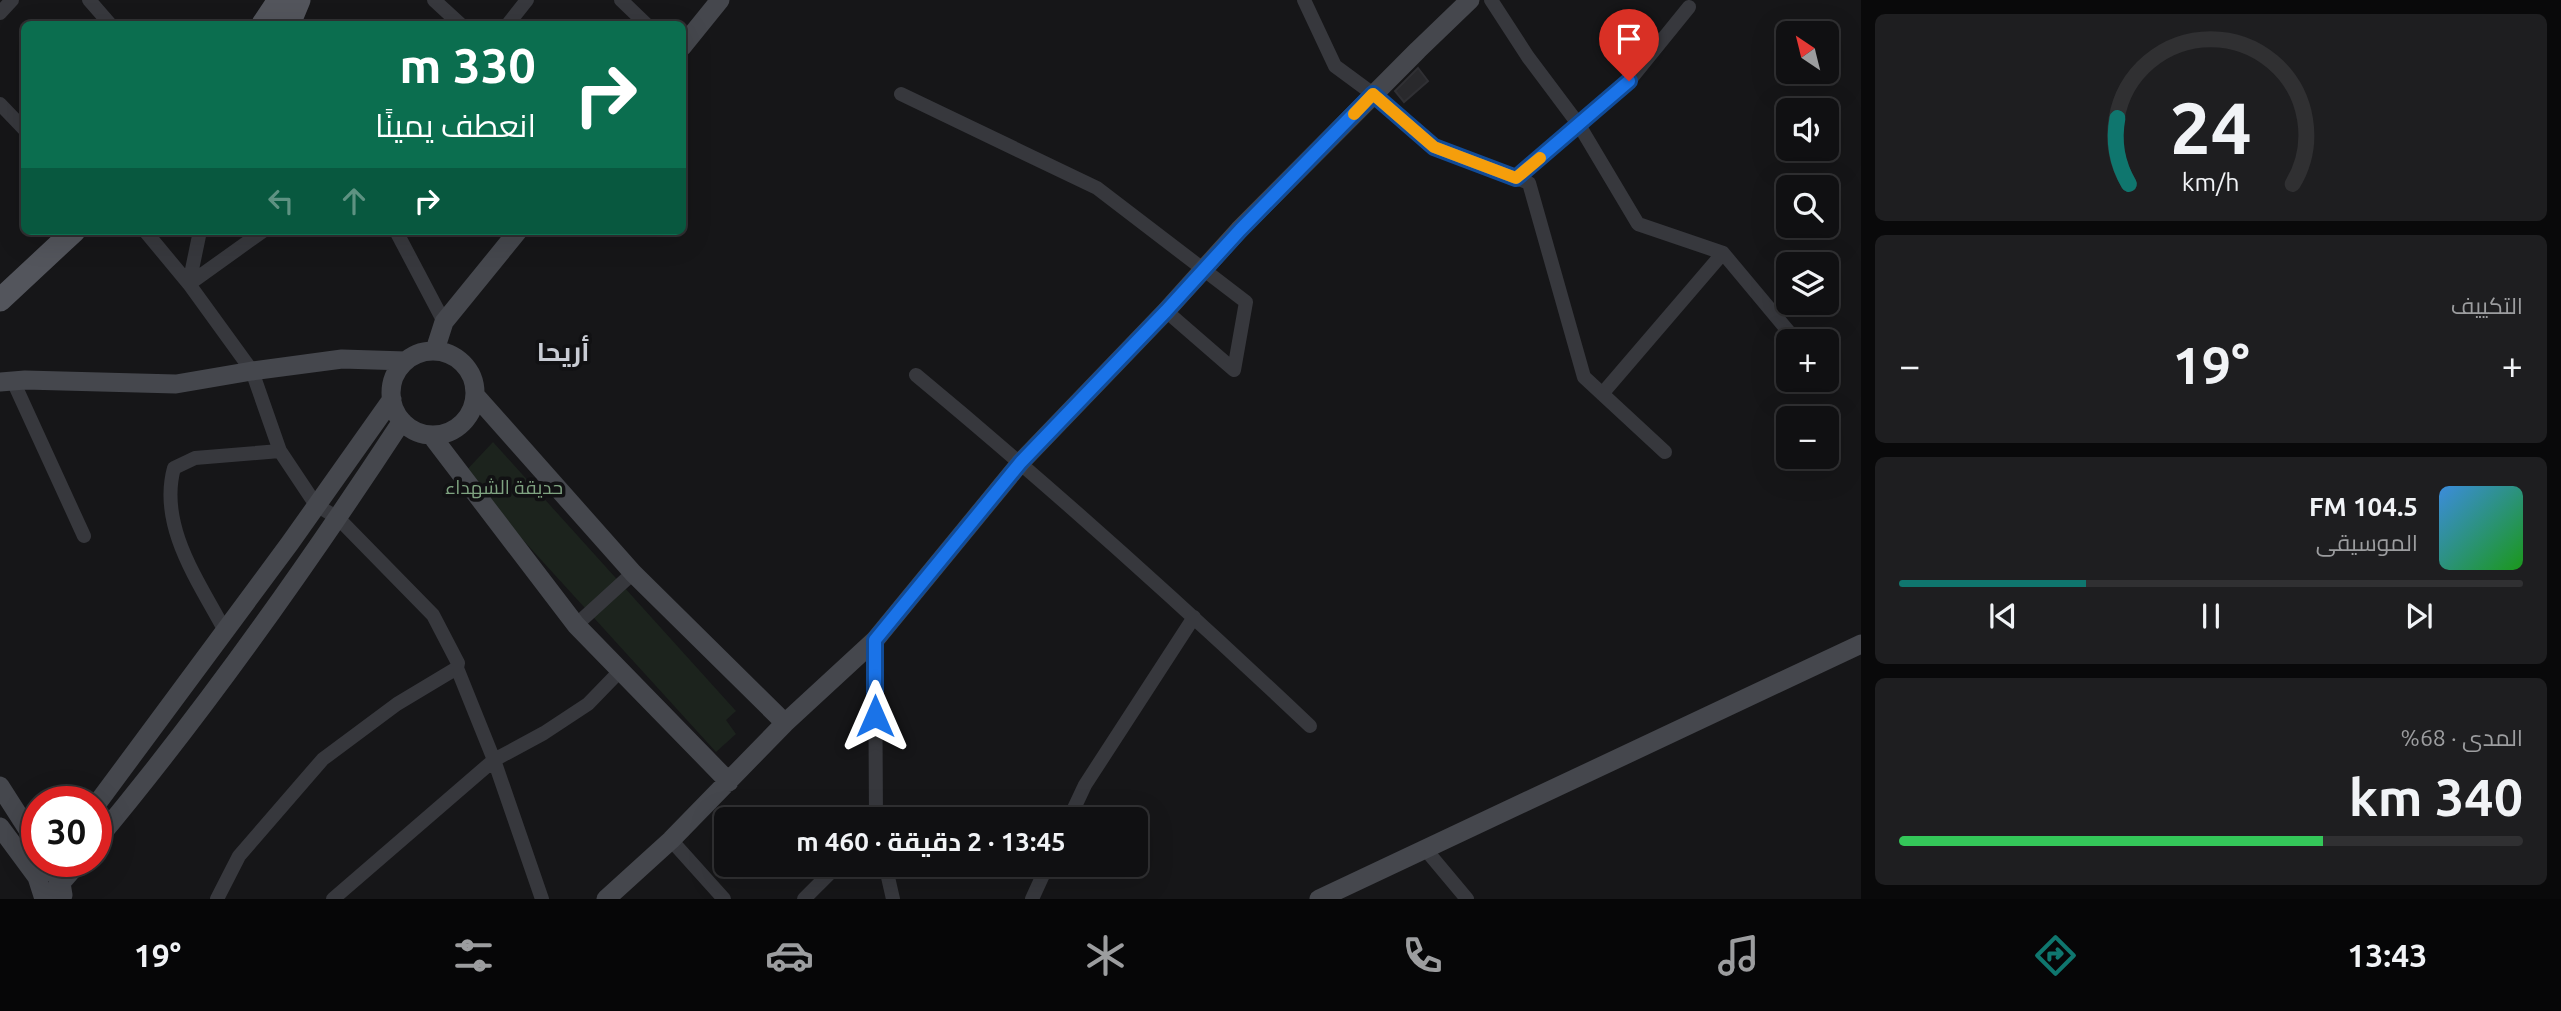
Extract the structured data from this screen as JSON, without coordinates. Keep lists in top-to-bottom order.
{
  "districts": ["أريحا"],
  "parks": ["حديقة الشهداء"],
  "north": "top left",
  "page": {
    "map_buttons": ["+", "−"],
    "turn": ["330 m", "انعطف يمينًا"],
    "tile": [
      "التكييف",
      ["المدى · 68%", "340 km"]
    ],
    "heat": ["−", "19°", "+"],
    "song": ["104.5 FM", "الموسيقى"],
    "limit": "30",
    "trip": "13:45 · 2 دقيقة · 460 m",
    "tabs": ["13:43", "19°"],
    "gauge": ["24", "km/h"]
  }
}
